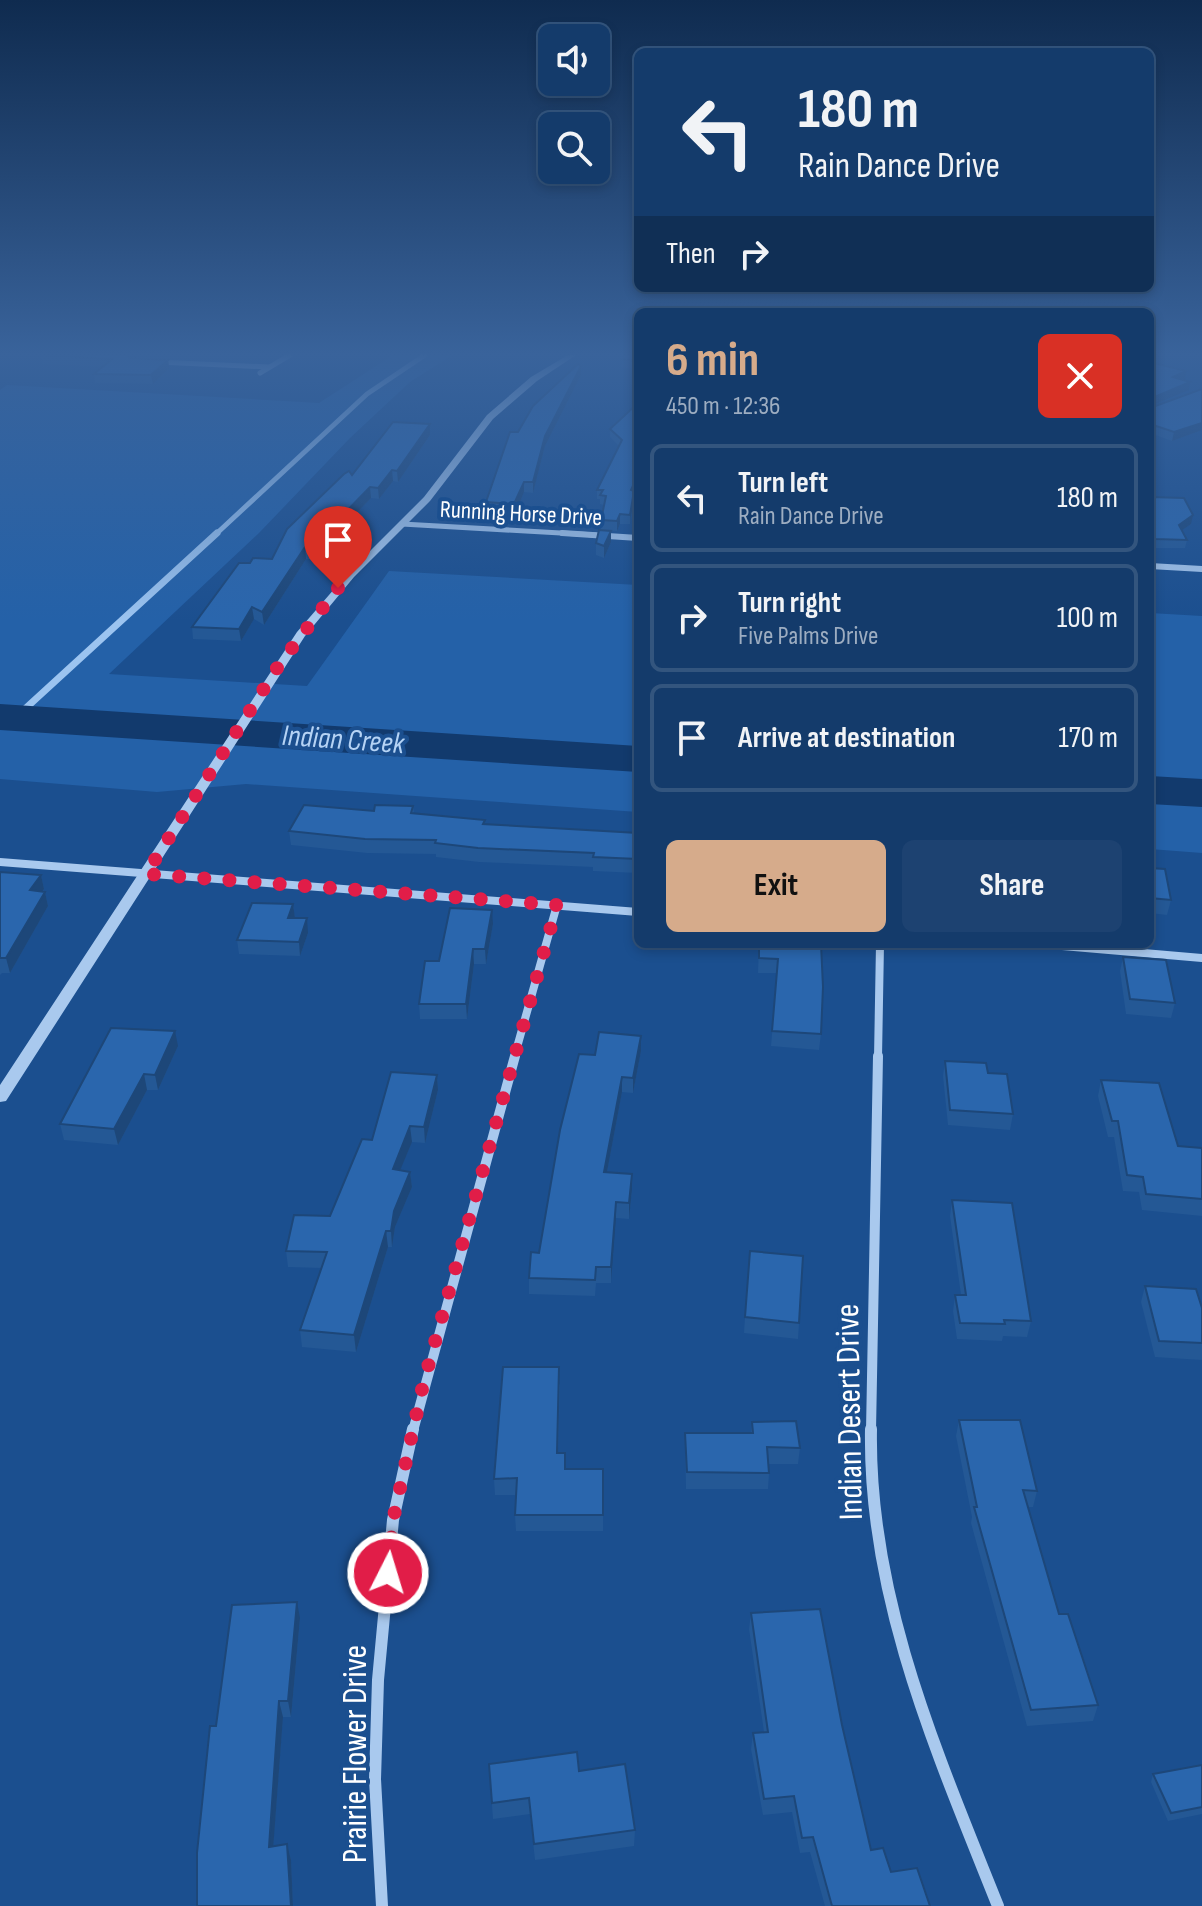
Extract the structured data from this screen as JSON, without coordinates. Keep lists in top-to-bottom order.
{
  "streets": {
    "street": ["Running Horse Drive", "Indian Desert Drive", "Prairie Flower Drive"]
  },
  "water": ["Indian Creek"],
  "page": {
    "turn": ["180 m", "Rain Dance Drive"],
    "then": "Then",
    "heading": ["6 min", "450 m · 12:36"],
    "list": [
      {
        "name": "Turn left",
        "note": "Rain Dance Drive",
        "value": "180 m"
      },
      {
        "name": "Turn right",
        "note": "Five Palms Drive",
        "value": "100 m"
      },
      {
        "name": "Arrive at destination",
        "value": "170 m"
      }
    ],
    "buttons": ["Exit", "Share"]
  }
}
